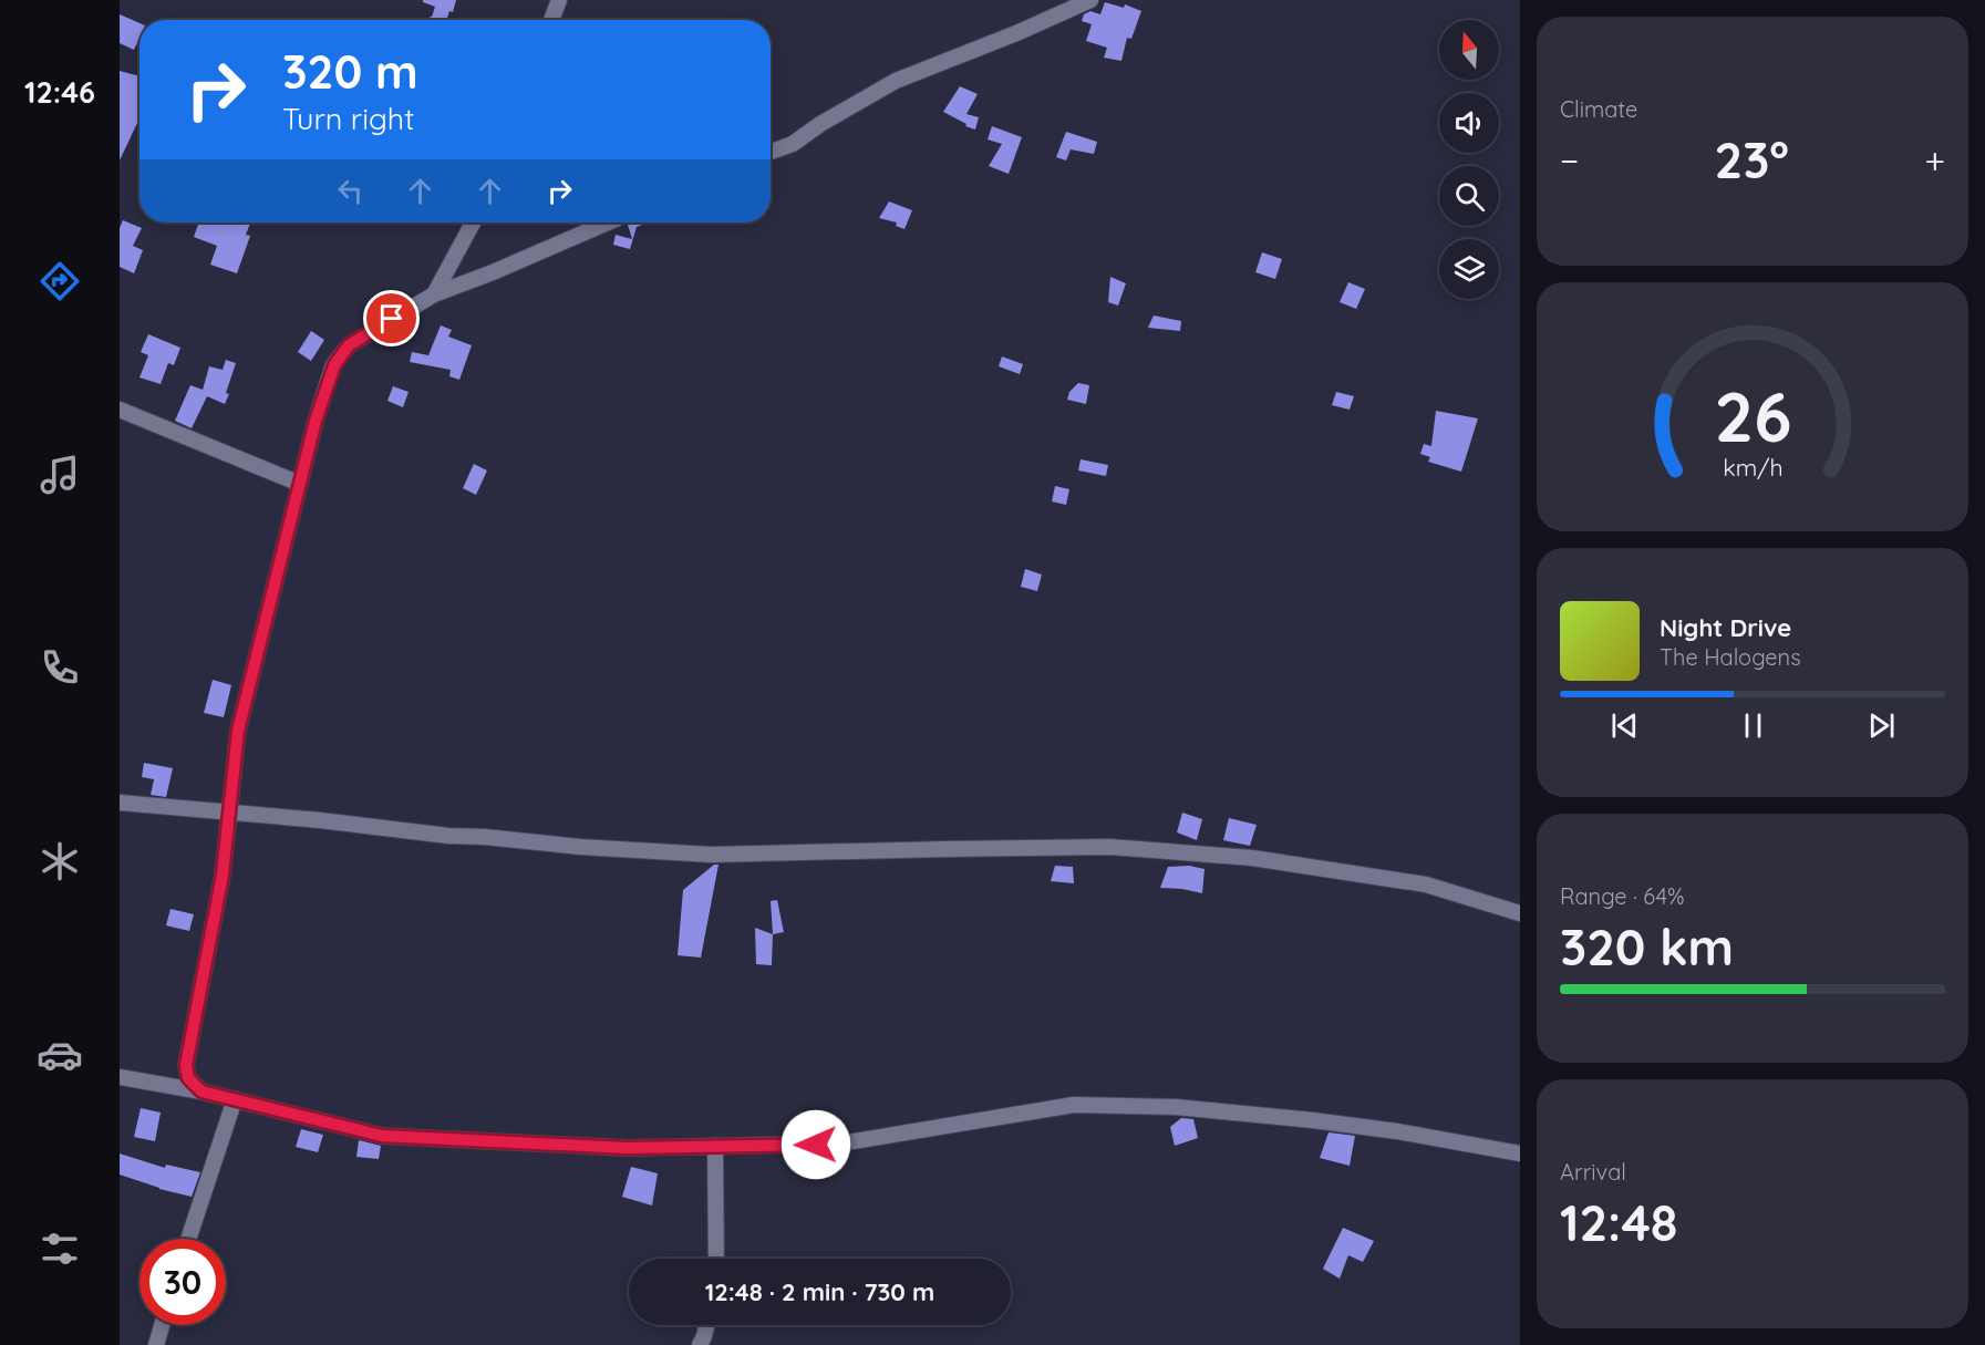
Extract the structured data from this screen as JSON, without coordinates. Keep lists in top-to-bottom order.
{
  "north": "top",
  "page": {
    "tabs": "12:46",
    "tile": [
      "Climate",
      ["Range · 64%", "320 km"],
      ["Arrival", "12:48"]
    ],
    "turn": ["320 m", "Turn right"],
    "heat": ["−", "23°", "+"],
    "song": ["Night Drive", "The Halogens"],
    "limit": "30",
    "trip": "12:48 · 2 min · 730 m",
    "gauge": ["26", "km/h"]
  }
}
